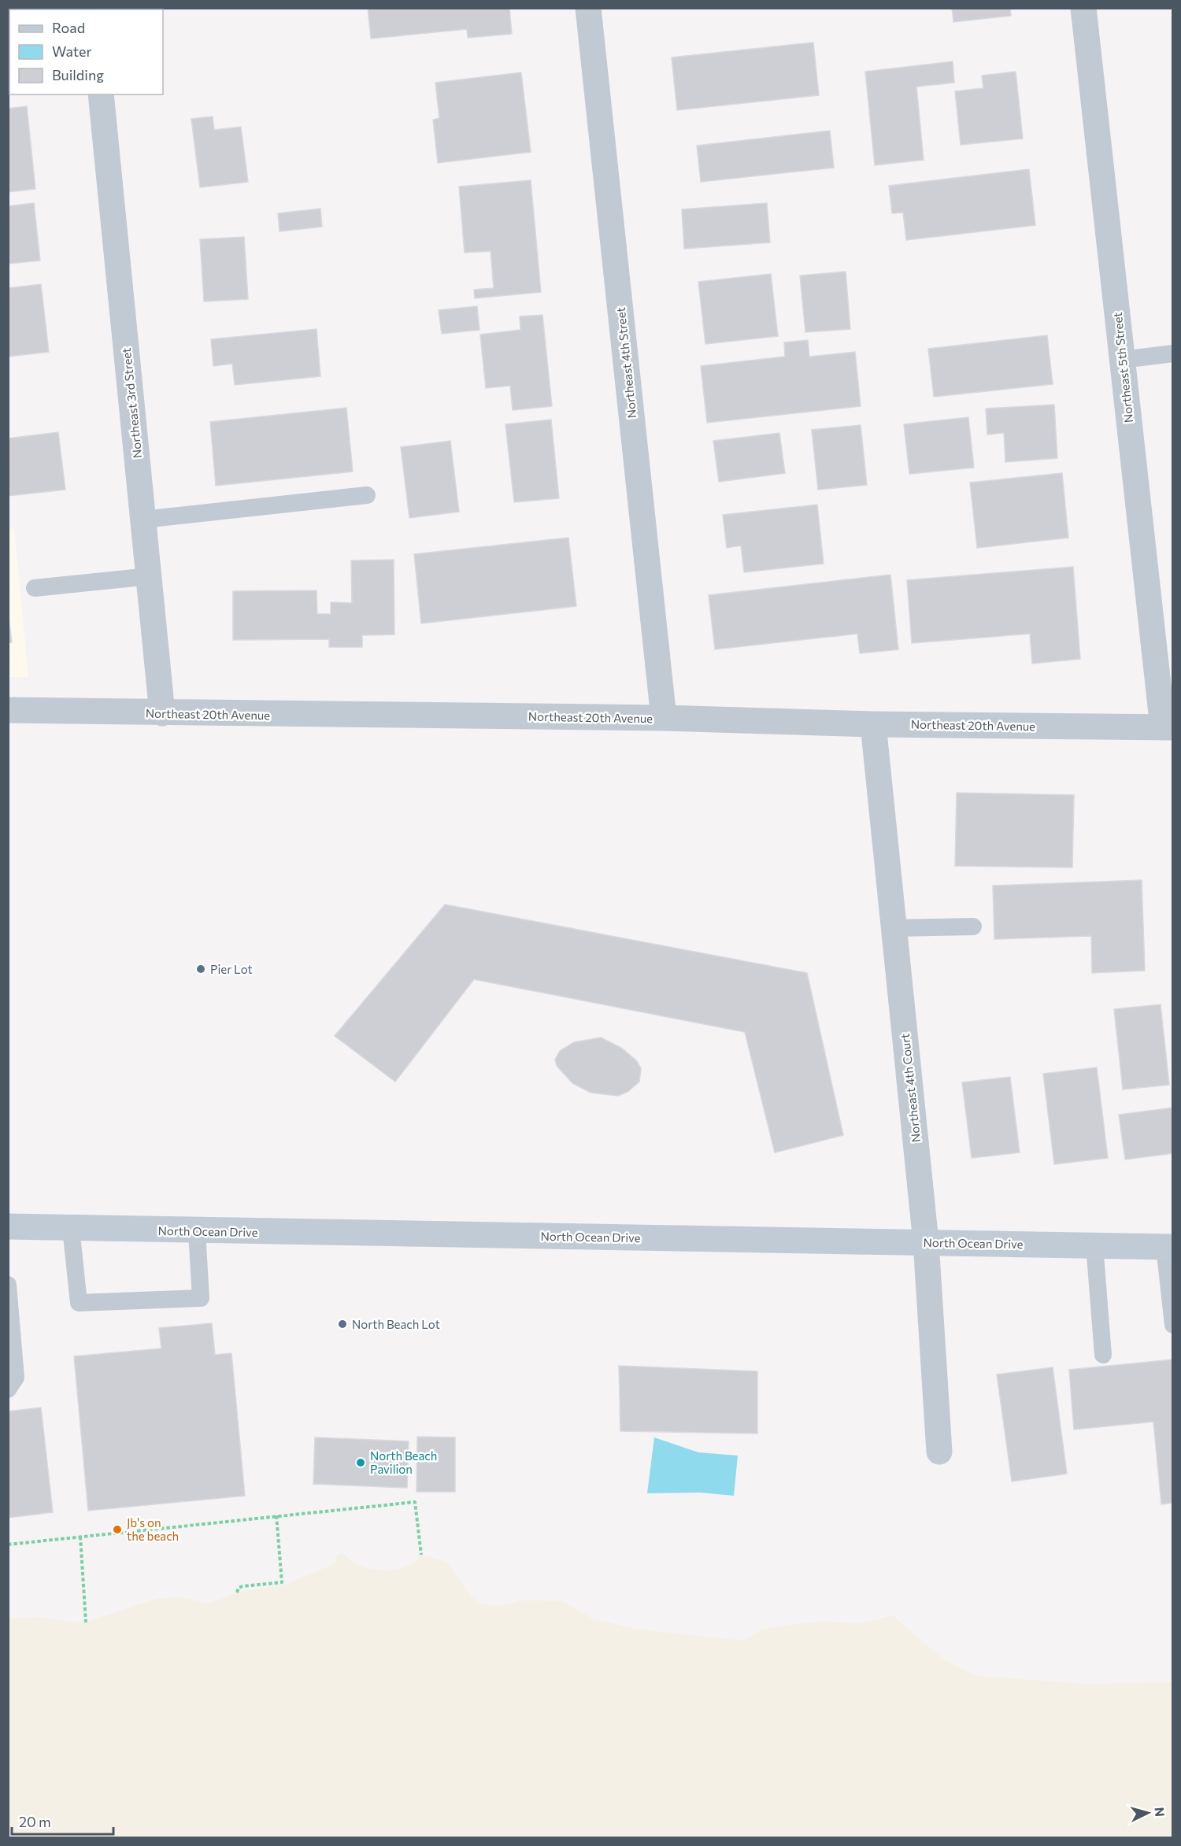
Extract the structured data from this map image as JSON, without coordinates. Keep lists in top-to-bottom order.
{
  "streets": {
    "main road": ["North Ocean Drive"],
    "street": [
      "Northeast 4th Street",
      "Northeast 5th Street",
      "Northeast 3rd Street",
      "Northeast 20th Avenue",
      "Northeast 4th Court"
    ]
  },
  "crossings": [
    ["Northeast 4th Street", "Northeast 20th Avenue"],
    ["Northeast 5th Street", "Northeast 20th Avenue"],
    ["Northeast 3rd Street", "Northeast 20th Avenue"],
    ["Northeast 20th Avenue", "Northeast 4th Court"],
    ["Northeast 4th Court", "North Ocean Drive"]
  ],
  "places": [
    "Pier Lot",
    "North Beach Lot",
    "North Beach Pavilion",
    "Jb's on the beach"
  ],
  "legend": ["Road", "Water", "Building"],
  "scale_bar": "20 m",
  "north": "right"
}
